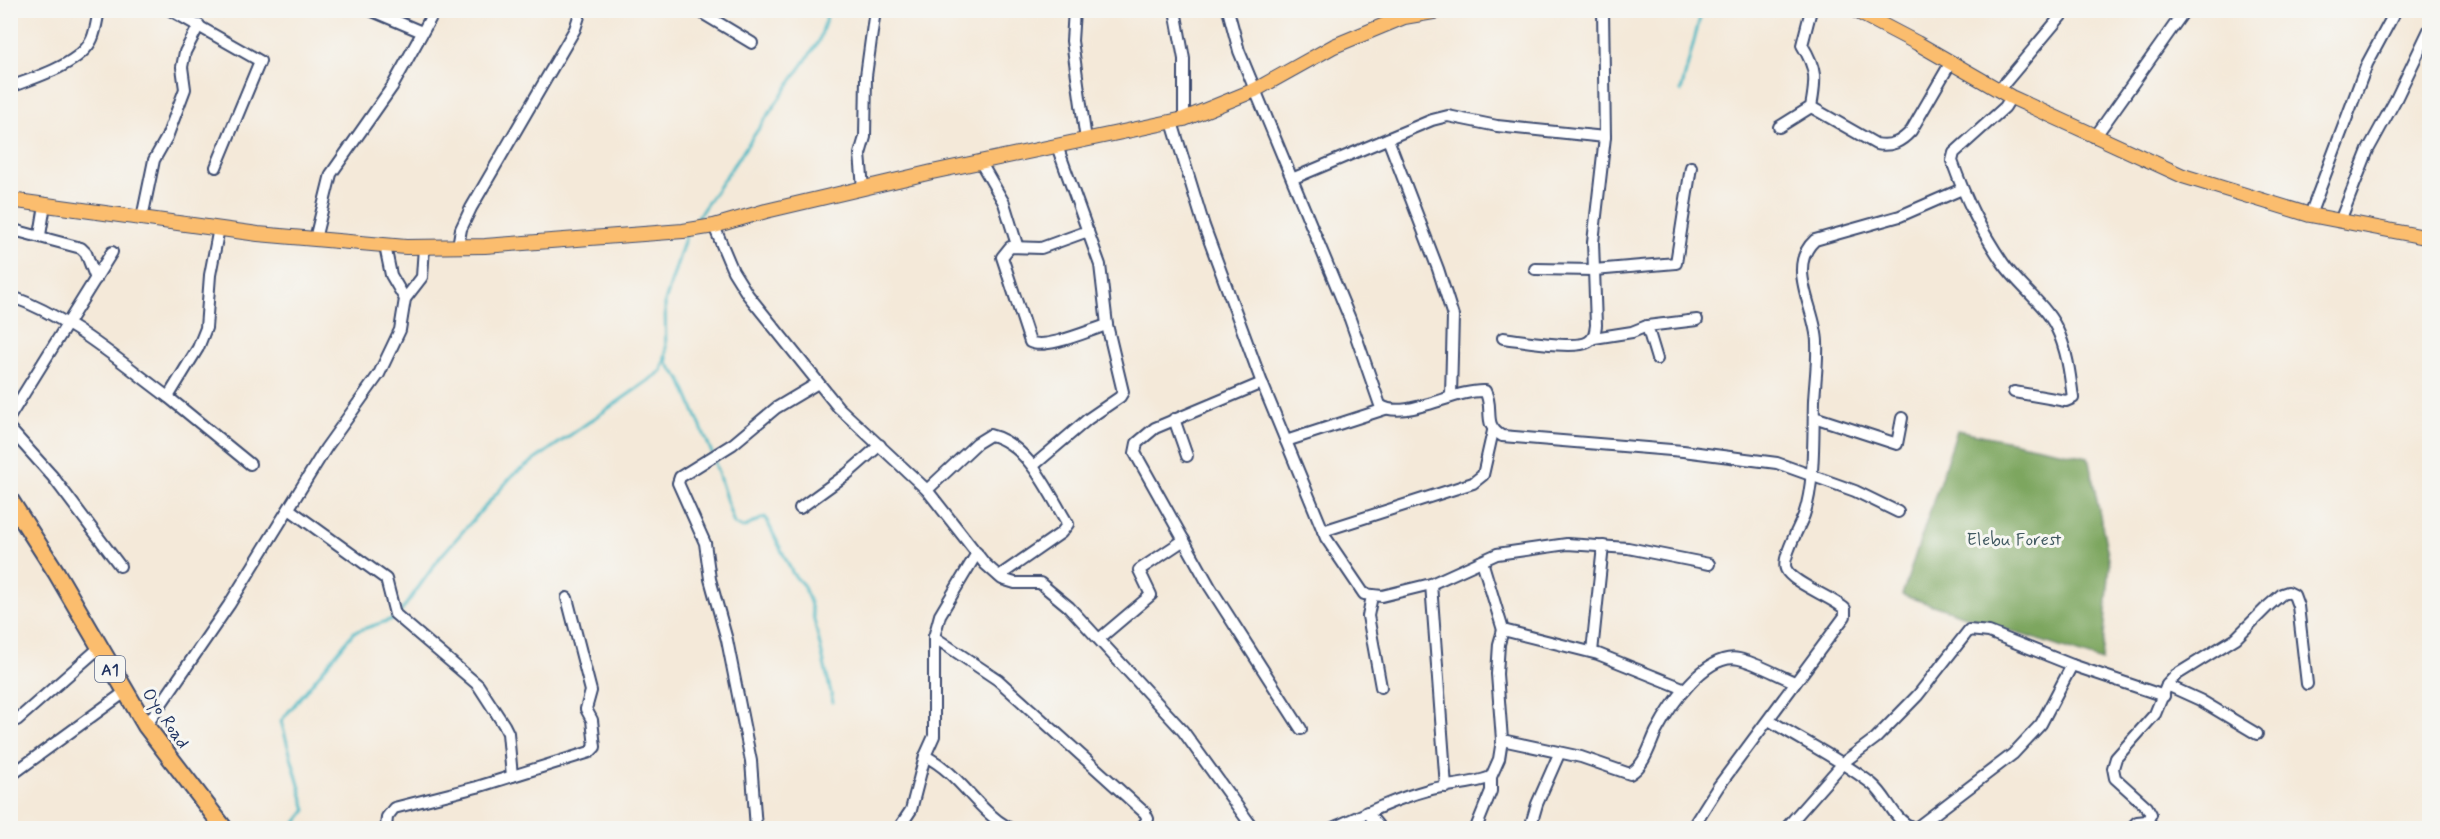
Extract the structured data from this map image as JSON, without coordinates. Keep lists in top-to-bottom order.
{
  "streets": {
    "highway": ["A1", "Oyo Road"]
  },
  "parks": ["Elebu Forest"]
}
